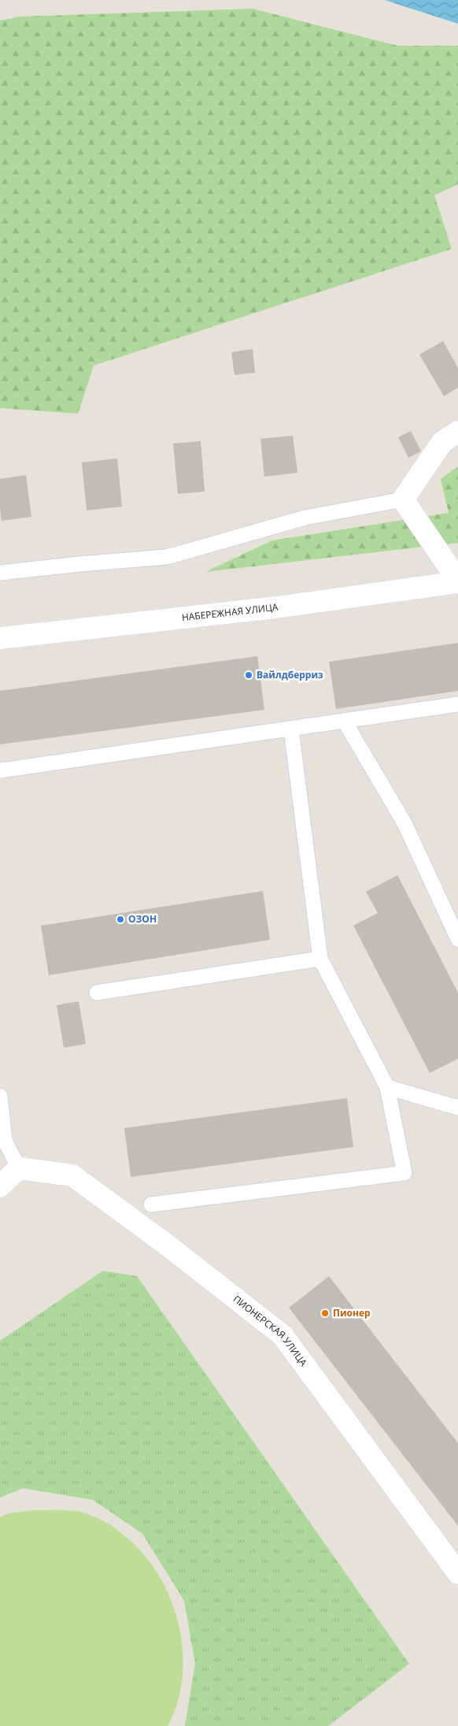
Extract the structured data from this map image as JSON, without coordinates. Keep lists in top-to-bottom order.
{
  "streets": {
    "street": ["НАБЕРЕЖНАЯ УЛИЦА", "ПИОНЕРСКАЯ УЛИЦА"]
  },
  "places": ["Вайлдберриз", "ОЗОН", "Пионер"]
}
